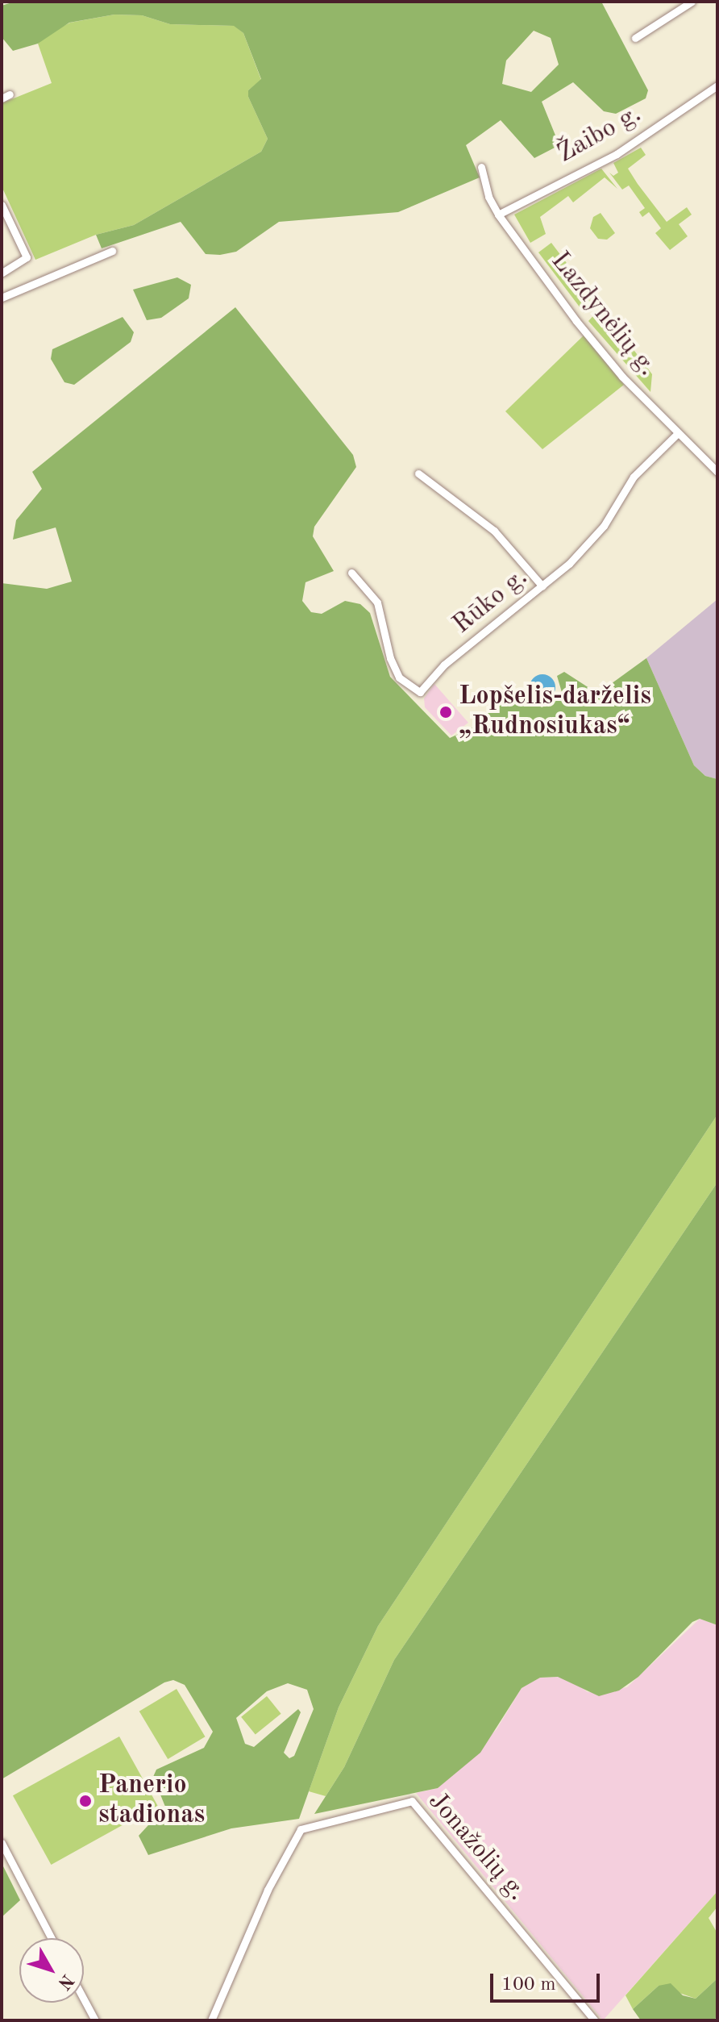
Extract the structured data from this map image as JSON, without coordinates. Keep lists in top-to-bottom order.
{
  "streets": {
    "street": [
      "Žaibo g.",
      "Lazdynėlių g.",
      "Rūko g.",
      "Jonažolių g."
    ]
  },
  "crossings": [
    ["Žaibo g.", "Lazdynėlių g."],
    ["Lazdynėlių g.", "Rūko g."]
  ],
  "places": ["Lopšelis-darželis „Rudnosiukas“", "Panerio stadionas"],
  "scale_bar": "100 m",
  "north": "bottom right"
}
